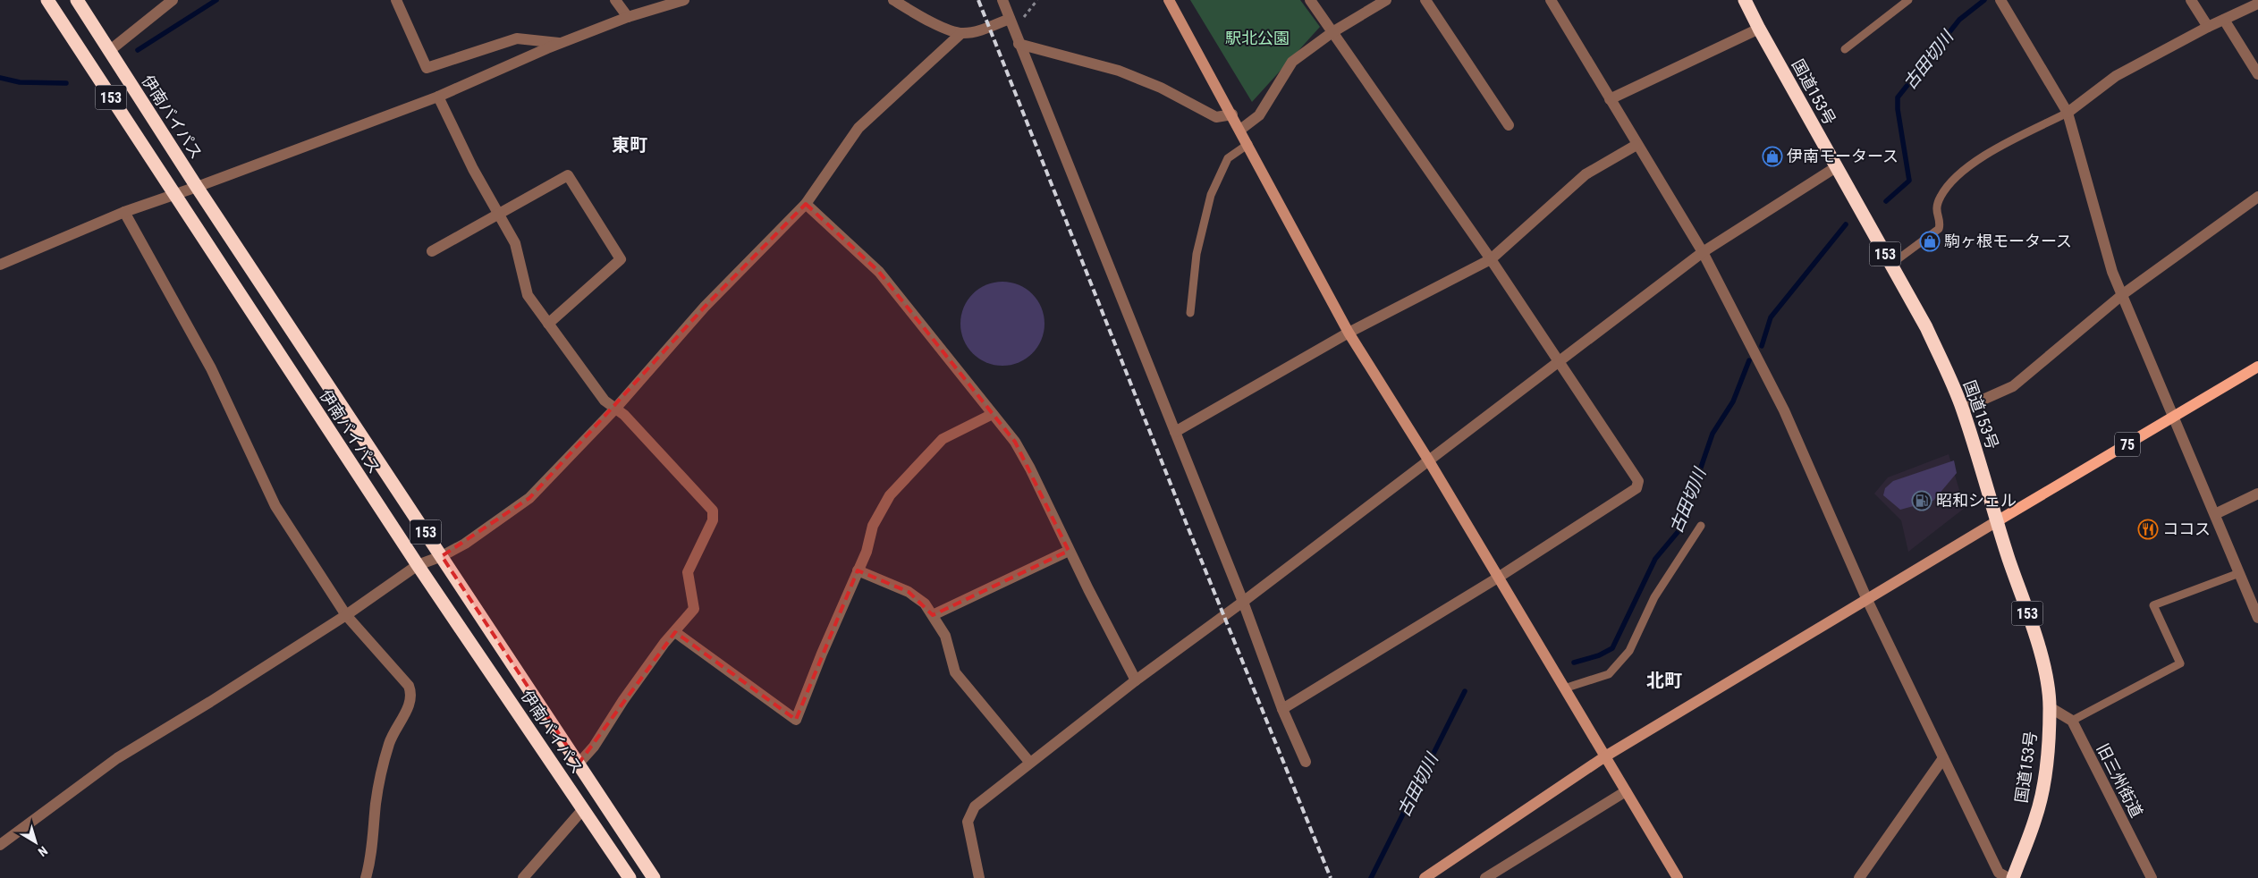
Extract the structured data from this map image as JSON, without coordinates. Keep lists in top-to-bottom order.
{
  "streets": {
    "highway": ["国道153号", "153", "伊南バイパス"],
    "main road": ["75"],
    "street": ["旧三州街道"]
  },
  "crossings": [
    ["国道153号", "75"]
  ],
  "districts": ["東町", "北町"],
  "water": ["古田切川"],
  "parks": ["駅北公園"],
  "places": {
    "shop": ["伊南モータース", "駒ヶ根モータース"],
    "fuel station": ["昭和シェル"],
    "restaurant": ["ココス"]
  },
  "north": "bottom right"
}
